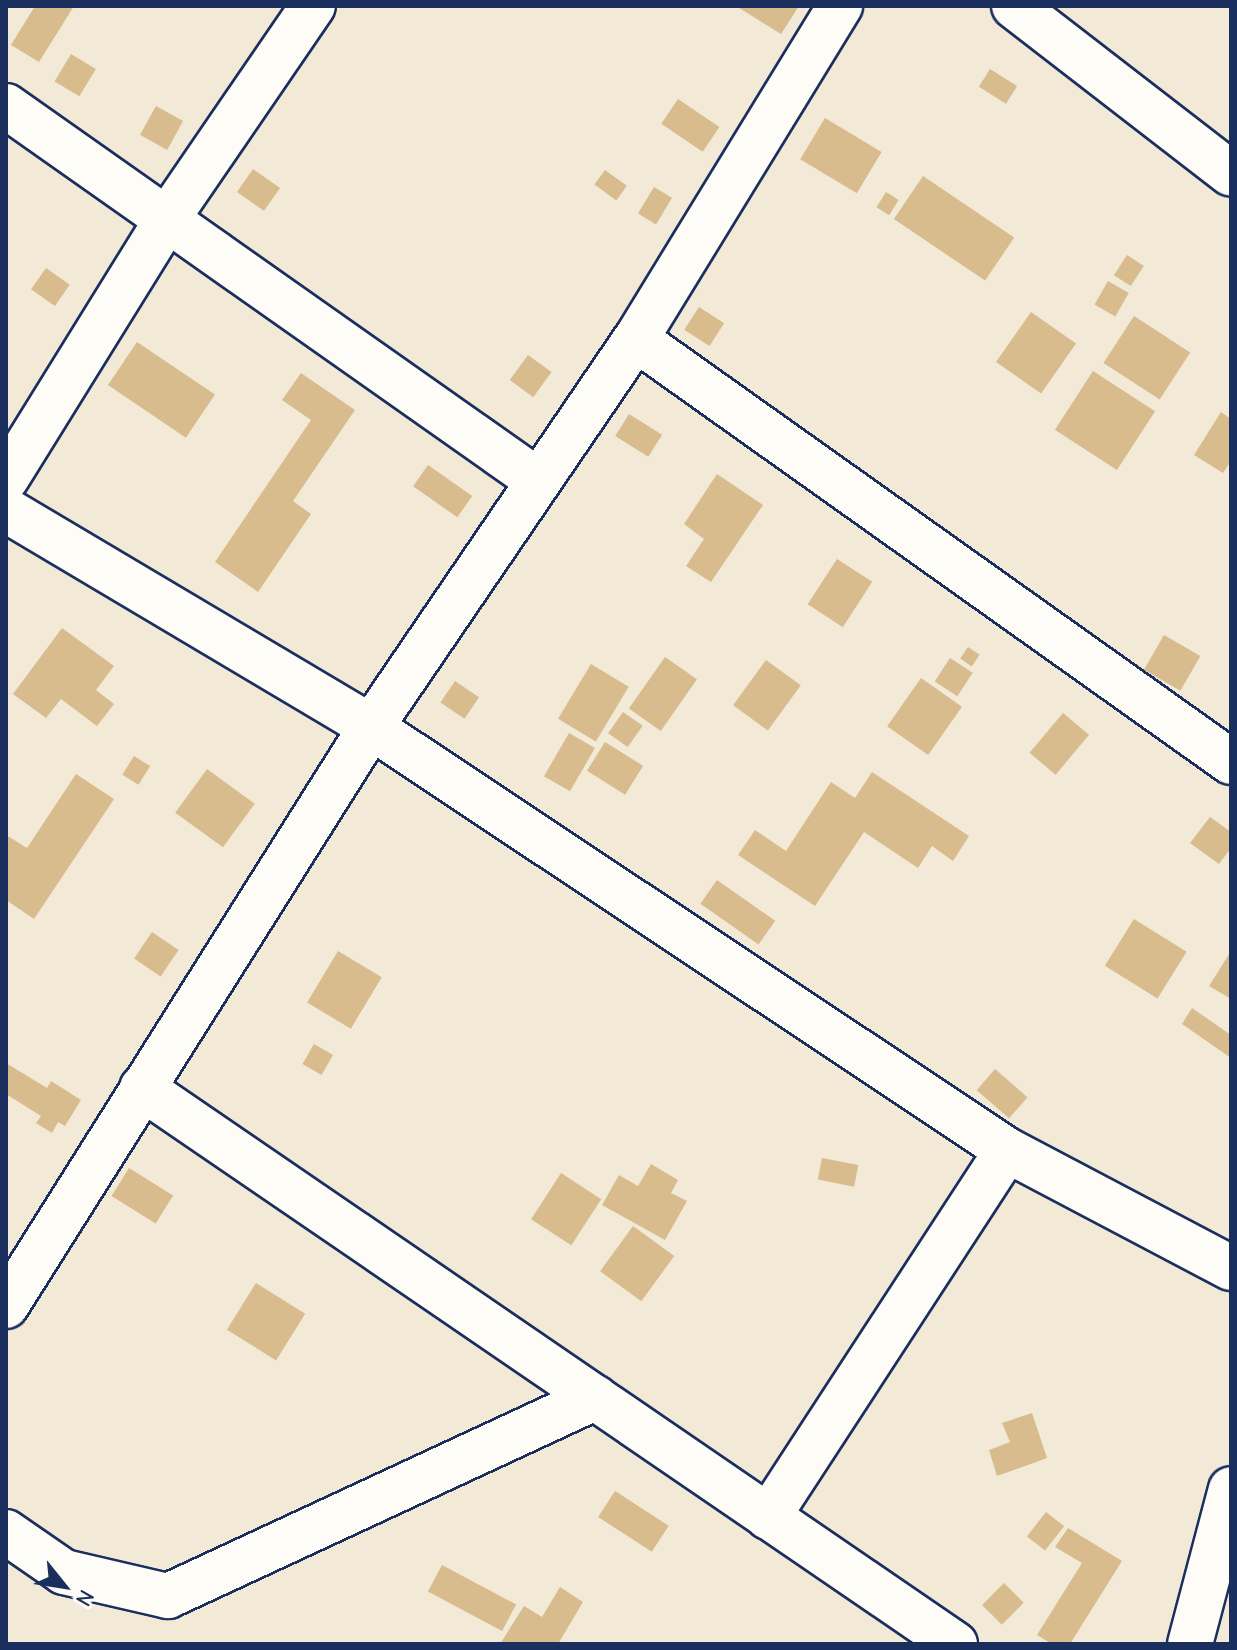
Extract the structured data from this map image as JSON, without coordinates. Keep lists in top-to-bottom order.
{
  "north": "bottom right"
}
